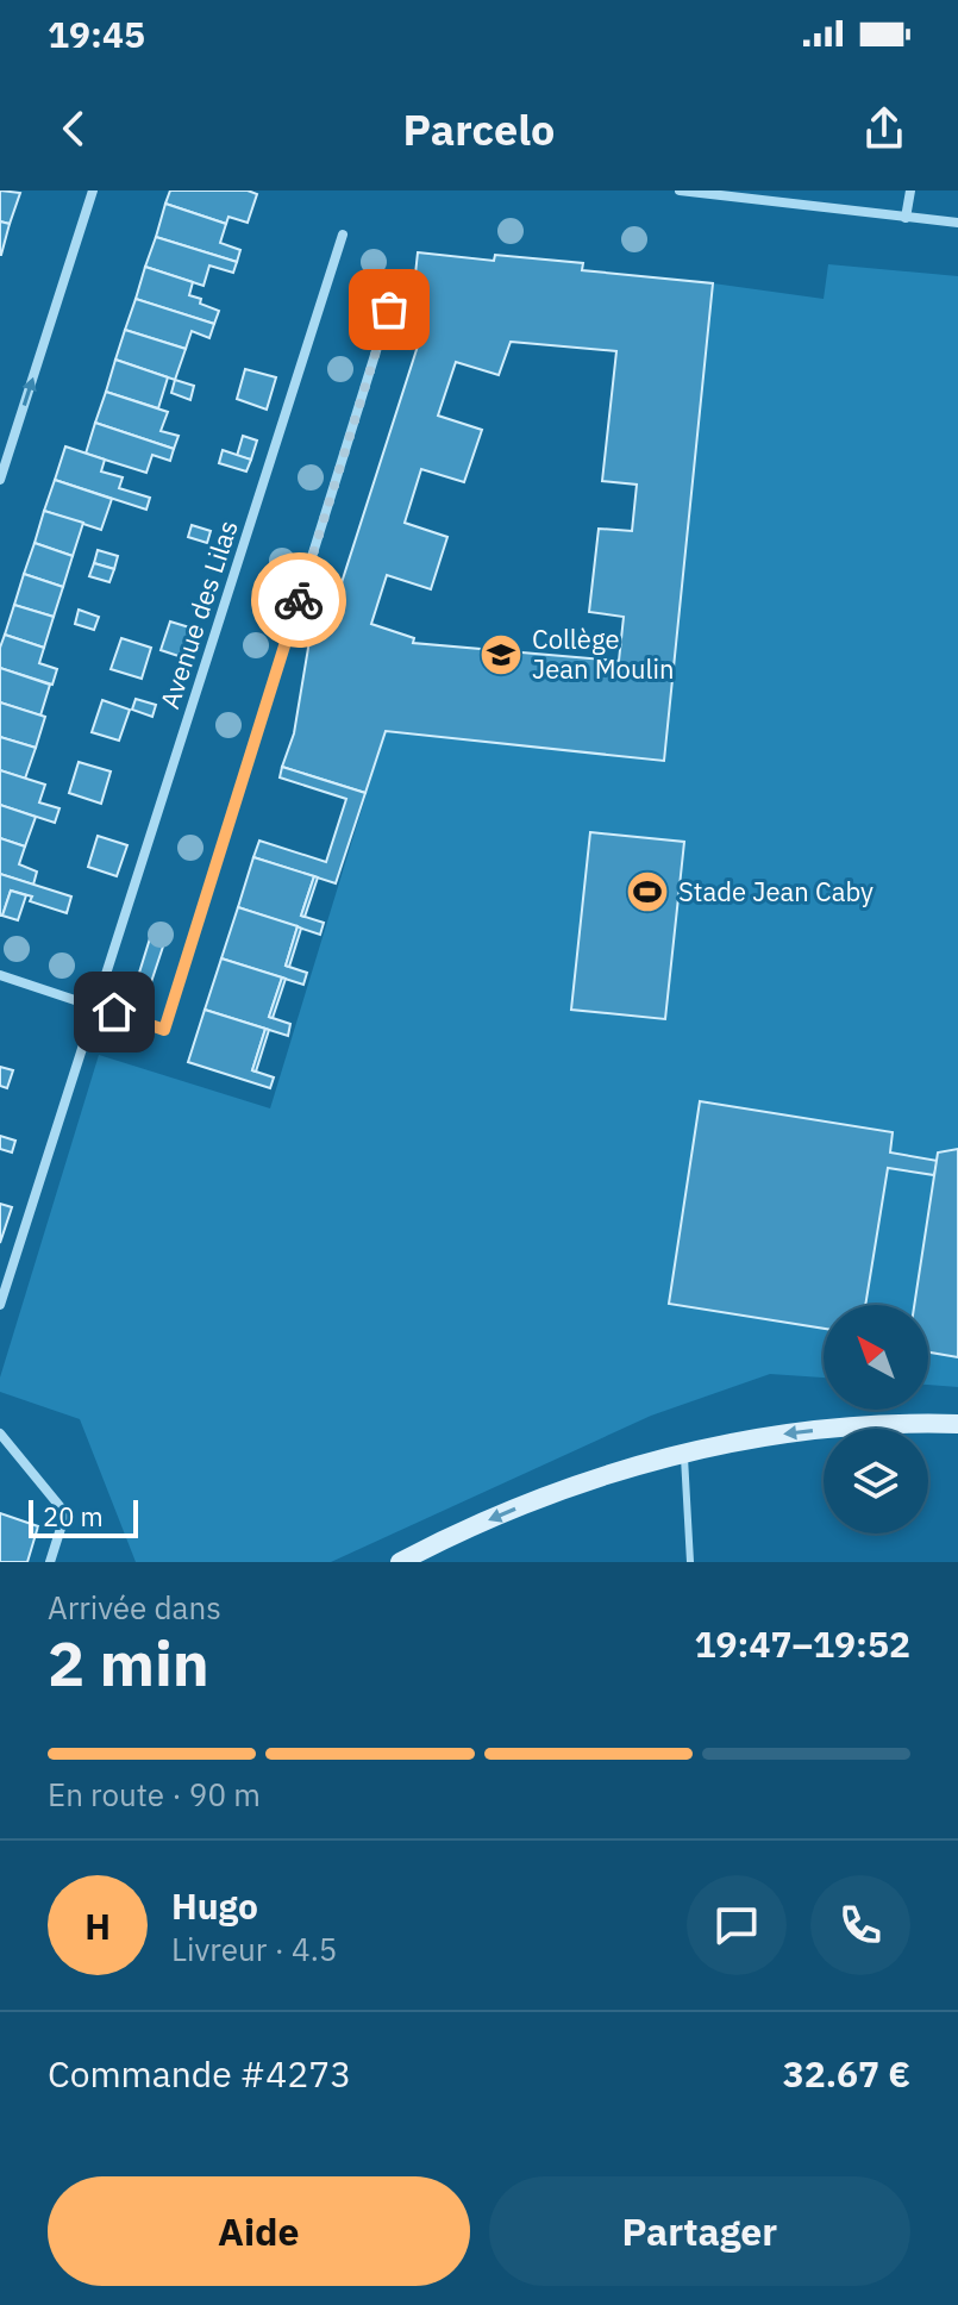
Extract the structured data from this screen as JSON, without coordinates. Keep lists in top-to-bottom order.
{
  "streets": {
    "street": ["Avenue des Lilas"]
  },
  "places": {
    "school or university": ["Collège Jean Moulin"],
    "sports": ["Stade Jean Caby"]
  },
  "scale_bar": "20 m",
  "north": "top left",
  "page": {
    "status": "19:45",
    "header": "Parcelo",
    "scale": "20 m",
    "heading": ["2 min", "Arrivée dans", "19:47–19:52"],
    "panel": [
      "Hugo",
      "Livreur · 4.5",
      "Commande #4273",
      "32.67 €"
    ],
    "bar": "En route · 90 m",
    "round": "H",
    "buttons": ["Aide", "Partager"]
  }
}
